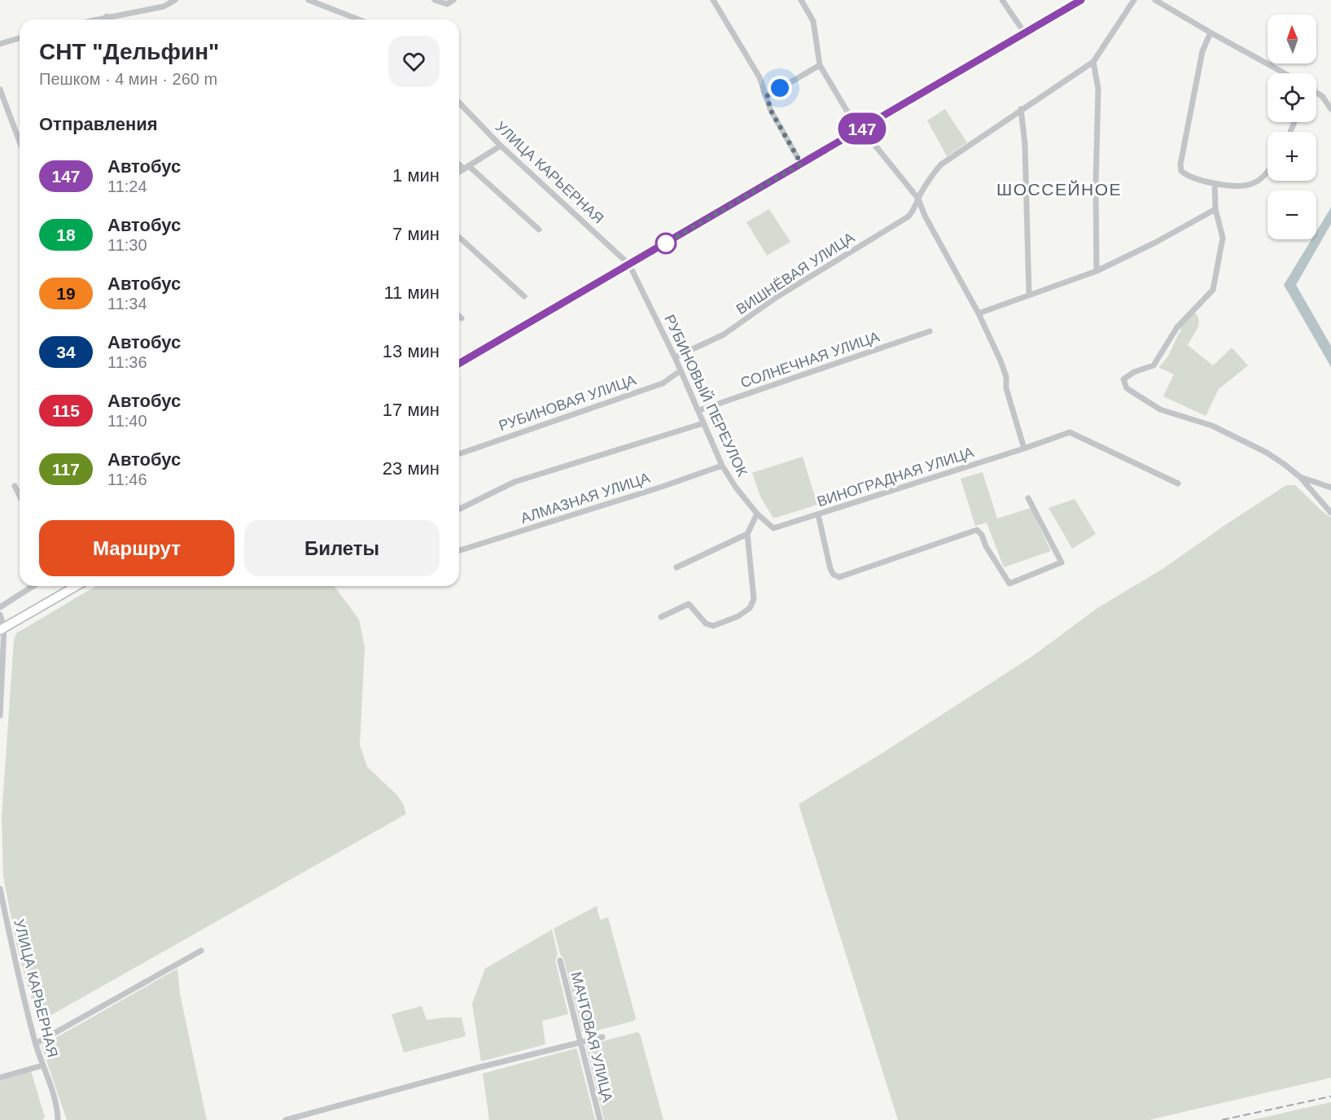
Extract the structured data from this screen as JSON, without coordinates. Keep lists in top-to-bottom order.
{
  "streets": {
    "street": [
      "УЛИЦА КАРЬЕРНАЯ",
      "ВИШНЁВАЯ УЛИЦА",
      "СОЛНЕЧНАЯ УЛИЦА",
      "РУБИНОВЫЙ ПЕРЕУЛОК",
      "РУБИНОВАЯ УЛИЦА",
      "ВИНОГРАДНАЯ УЛИЦА",
      "АЛМАЗНАЯ УЛИЦА",
      "МАЧТОВАЯ УЛИЦА"
    ]
  },
  "crossings": [
    ["УЛИЦА КАРЬЕРНАЯ", "РУБИНОВЫЙ ПЕРЕУЛОК"],
    ["ВИШНЁВАЯ УЛИЦА", "РУБИНОВЫЙ ПЕРЕУЛОК"],
    ["СОЛНЕЧНАЯ УЛИЦА", "РУБИНОВЫЙ ПЕРЕУЛОК"],
    ["РУБИНОВЫЙ ПЕРЕУЛОК", "РУБИНОВАЯ УЛИЦА"],
    ["РУБИНОВЫЙ ПЕРЕУЛОК", "ВИНОГРАДНАЯ УЛИЦА"],
    ["РУБИНОВЫЙ ПЕРЕУЛОК", "АЛМАЗНАЯ УЛИЦА"]
  ],
  "districts": ["ШОССЕЙНОЕ"],
  "lines": ["bus line 147"],
  "north": "top",
  "page": {
    "on_map": "147",
    "map_buttons": ["+", "−"],
    "heading": [
      ["СНТ \"Дельфин\"", "Пешком · 4 мин · 260 m"],
      "Отправления"
    ],
    "list": [
      {
        "mark": "147",
        "name": "Автобус",
        "note": "11:24",
        "value": "1 мин"
      },
      {
        "mark": "18",
        "name": "Автобус",
        "note": "11:30",
        "value": "7 мин"
      },
      {
        "mark": "19",
        "name": "Автобус",
        "note": "11:34",
        "value": "11 мин"
      },
      {
        "mark": "34",
        "name": "Автобус",
        "note": "11:36",
        "value": "13 мин"
      },
      {
        "mark": "115",
        "name": "Автобус",
        "note": "11:40",
        "value": "17 мин"
      },
      {
        "mark": "117",
        "name": "Автобус",
        "note": "11:46",
        "value": "23 мин"
      }
    ],
    "buttons": ["Маршрут", "Билеты"]
  }
}
